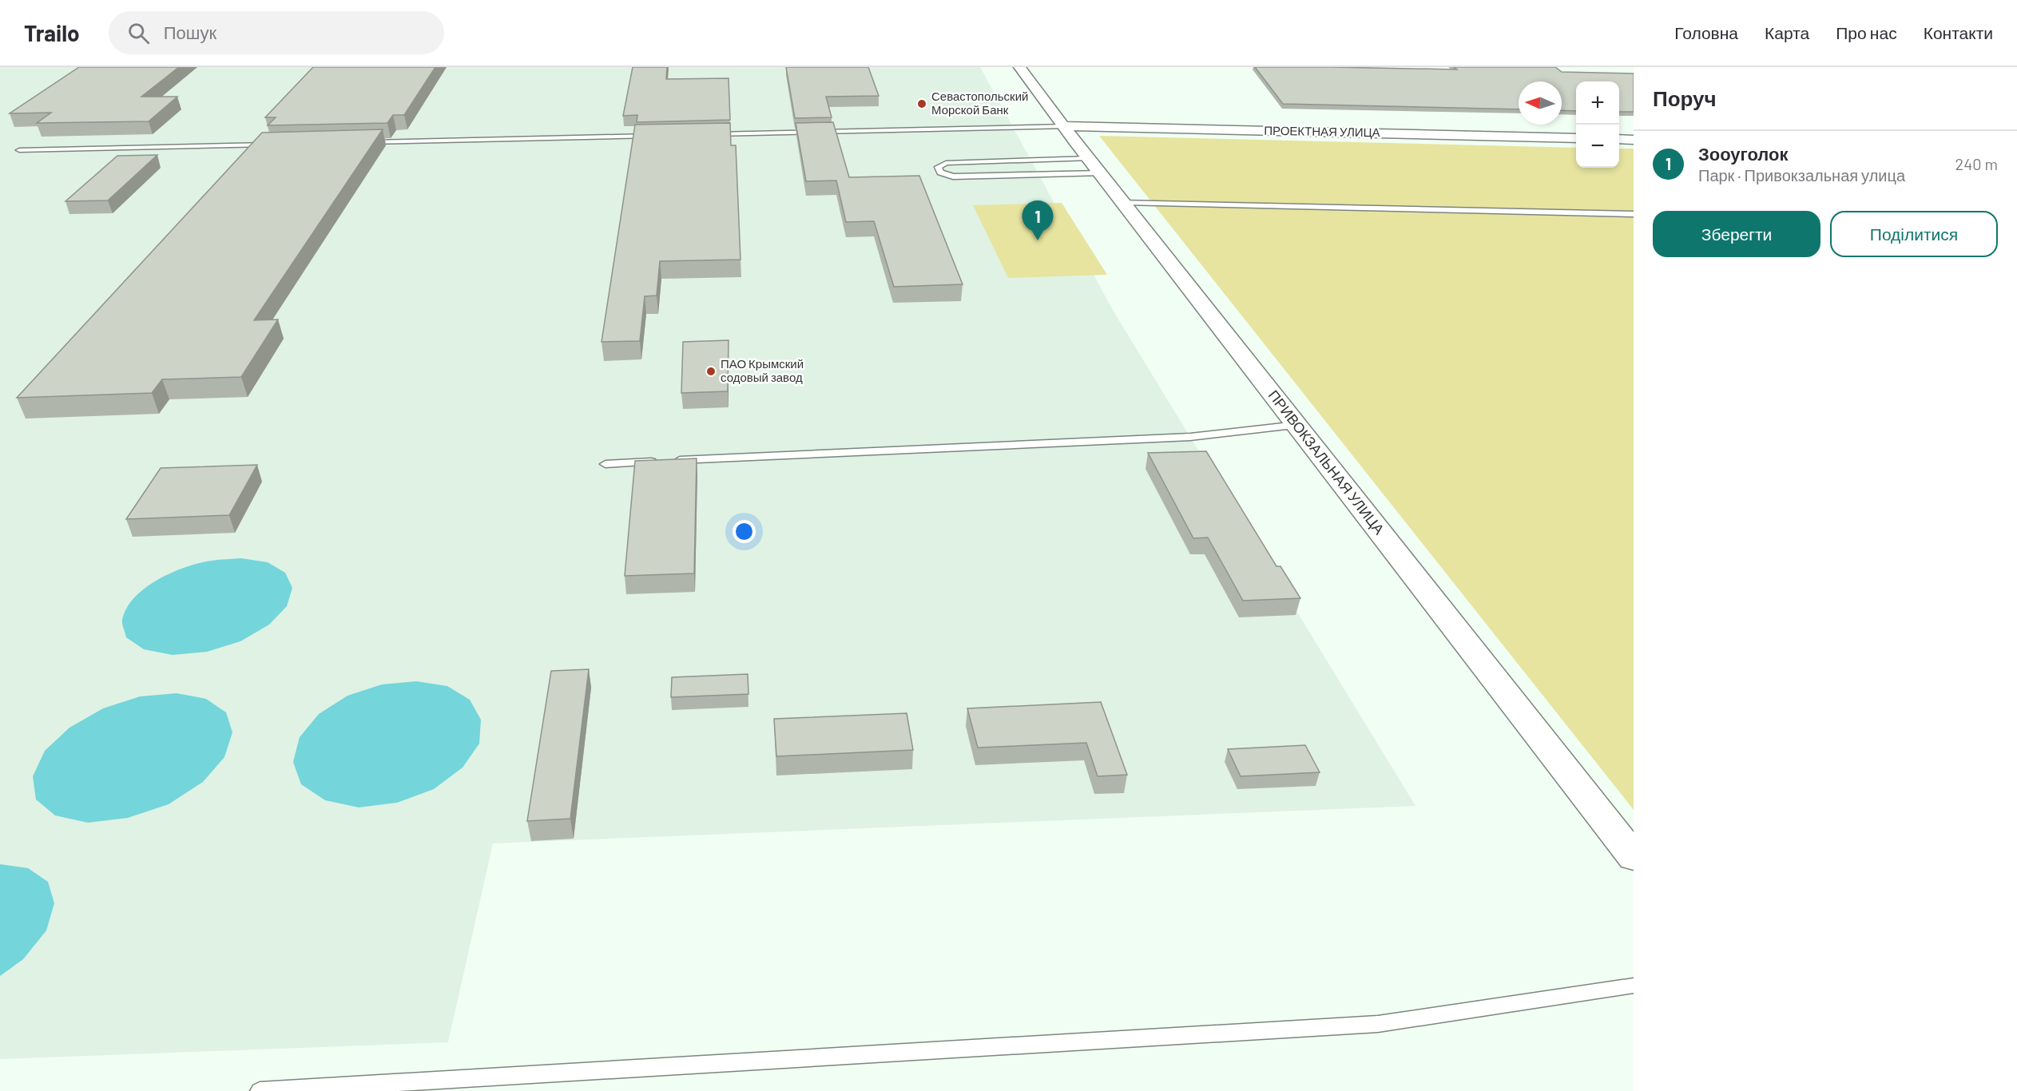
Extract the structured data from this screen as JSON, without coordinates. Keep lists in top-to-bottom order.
{
  "streets": {
    "main road": ["ПРОЕКТНАЯ УЛИЦА", "ПРИВОКЗАЛЬНАЯ УЛИЦА"]
  },
  "crossings": [
    ["ПРОЕКТНАЯ УЛИЦА", "ПРИВОКЗАЛЬНАЯ УЛИЦА"]
  ],
  "places": ["Севастопольский Морской Банк", "ПАО Крымский содовый завод"],
  "north": "left",
  "page": {
    "header": "Trailo",
    "search": "Пошук",
    "nav": [
      "Головна",
      "Карта",
      "Про нас",
      "Контакти"
    ],
    "heading": "Поруч",
    "map_buttons": ["+", "−"],
    "list": [
      {
        "mark": "1",
        "name": "Зооуголок",
        "note": "Парк · Привокзальная улица",
        "value": "240 m"
      }
    ],
    "buttons": ["Зберегти", "Поділитися"],
    "pins": "1"
  }
}
